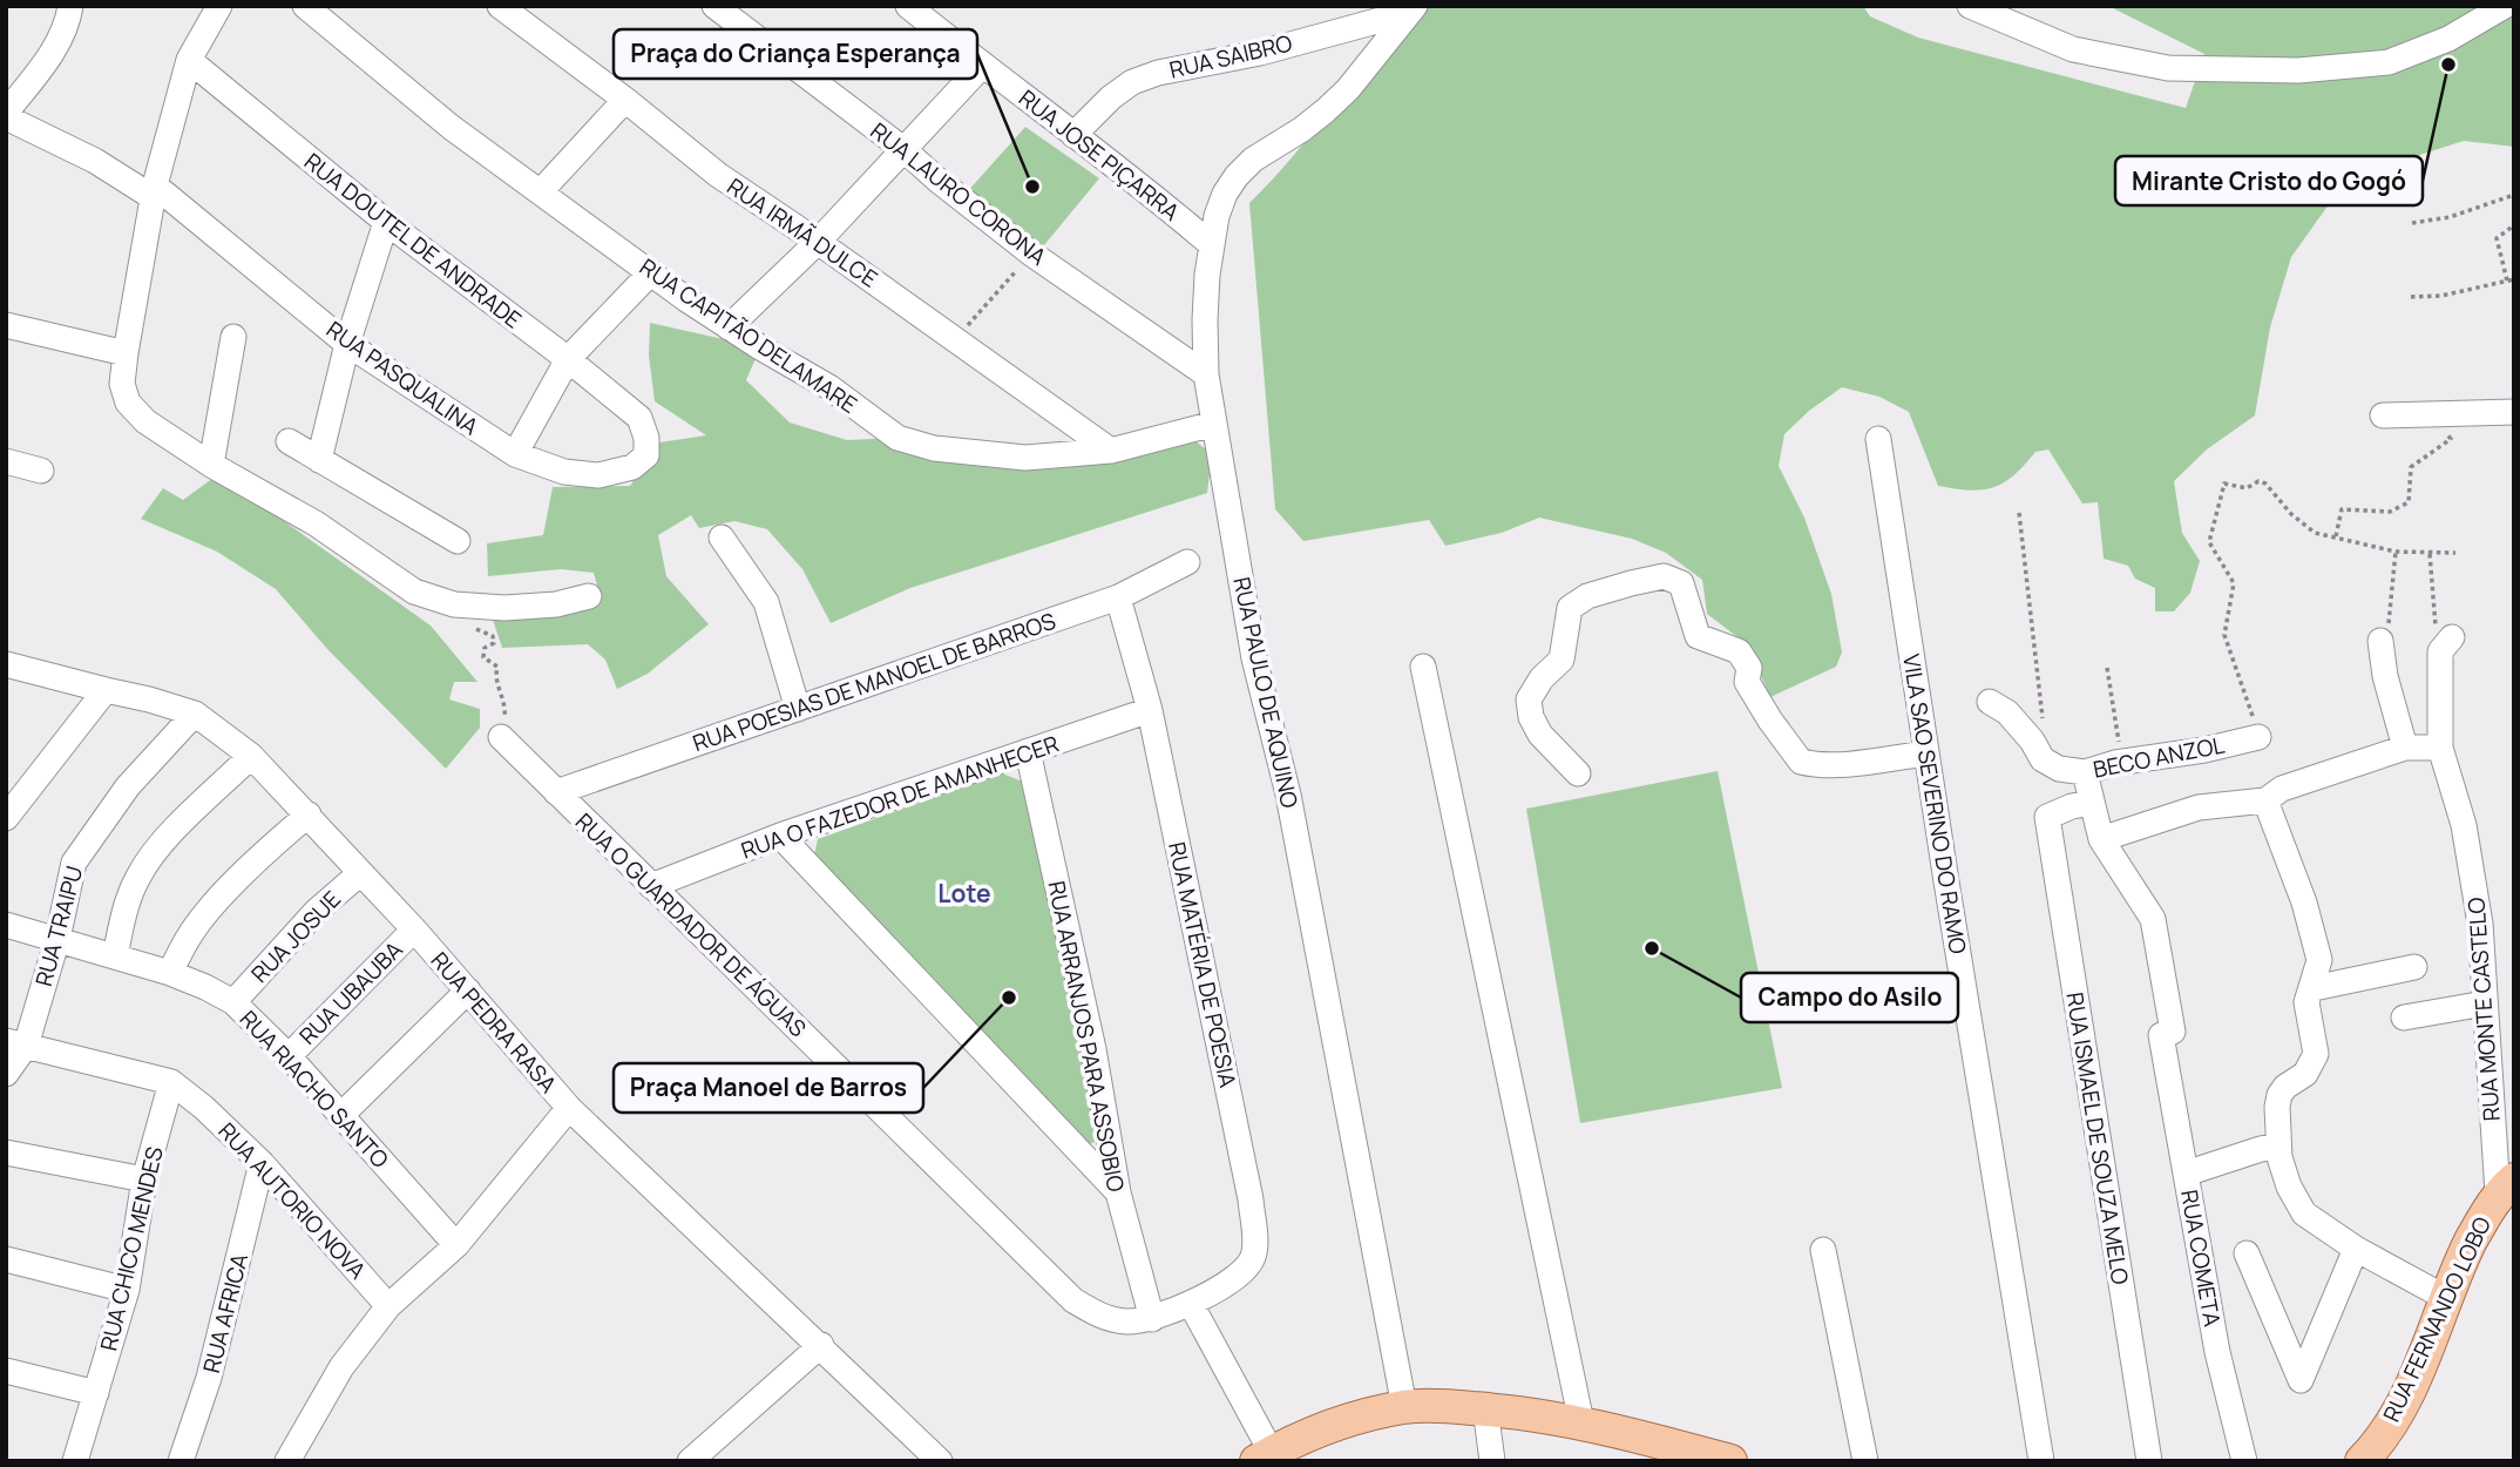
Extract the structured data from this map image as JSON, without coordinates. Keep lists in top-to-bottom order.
{
  "streets": {
    "main road": ["RUA FERNANDO LOBO"],
    "street": [
      "RUA SAIBRO",
      "RUA JOSE PIÇARRA",
      "RUA LAURO CORONA",
      "RUA IRMÃ DULCE",
      "RUA DOUTEL DE ANDRADE",
      "RUA CAPITÃO DELAMARE",
      "RUA PASQUALINA",
      "RUA POESIAS DE MANOEL DE BARROS",
      "RUA PAULO DE AQUINO",
      "BECO ANZOL",
      "RUA O FAZEDOR DE AMANHECER",
      "VILA SAO SEVERINO DO RAMO",
      "RUA O GUARDADOR DE ÁGUAS",
      "RUA TRAIPU",
      "RUA JOSUE",
      "RUA MATÉRIA DE POESIA",
      "RUA UBAUBA",
      "RUA MONTE CASTELO",
      "RUA PEDRA RASA",
      "RUA ARRANJOS PARA ASSOBIO",
      "RUA RIACHO SANTO",
      "RUA ISMAEL DE SOUZA MELO",
      "RUA AUTORIO NOVA",
      "RUA CHICO MENDES",
      "RUA COMETA",
      "RUA AFRICA"
    ]
  },
  "crossings": [
    ["RUA SAIBRO", "RUA JOSE PIÇARRA"],
    ["RUA SAIBRO", "RUA PAULO DE AQUINO"],
    ["RUA JOSE PIÇARRA", "RUA PAULO DE AQUINO"],
    ["RUA LAURO CORONA", "RUA PAULO DE AQUINO"],
    ["RUA IRMÃ DULCE", "RUA CAPITÃO DELAMARE"],
    ["RUA DOUTEL DE ANDRADE", "RUA PASQUALINA"],
    ["RUA CAPITÃO DELAMARE", "RUA PAULO DE AQUINO"],
    ["RUA POESIAS DE MANOEL DE BARROS", "RUA O GUARDADOR DE ÁGUAS"],
    ["RUA POESIAS DE MANOEL DE BARROS", "RUA MATÉRIA DE POESIA"],
    ["RUA O FAZEDOR DE AMANHECER", "RUA O GUARDADOR DE ÁGUAS"],
    ["RUA O FAZEDOR DE AMANHECER", "RUA MATÉRIA DE POESIA"],
    ["RUA O FAZEDOR DE AMANHECER", "RUA ARRANJOS PARA ASSOBIO"],
    ["RUA O GUARDADOR DE ÁGUAS", "RUA MATÉRIA DE POESIA"],
    ["RUA O GUARDADOR DE ÁGUAS", "RUA ARRANJOS PARA ASSOBIO"],
    ["RUA TRAIPU", "RUA PEDRA RASA"],
    ["RUA TRAIPU", "RUA RIACHO SANTO"],
    ["RUA TRAIPU", "RUA AUTORIO NOVA"],
    ["RUA JOSUE", "RUA PEDRA RASA"],
    ["RUA JOSUE", "RUA RIACHO SANTO"],
    ["RUA UBAUBA", "RUA PEDRA RASA"],
    ["RUA UBAUBA", "RUA RIACHO SANTO"],
    ["RUA MONTE CASTELO", "RUA FERNANDO LOBO"],
    ["RUA AUTORIO NOVA", "RUA CHICO MENDES"],
    ["RUA AUTORIO NOVA", "RUA AFRICA"]
  ],
  "districts": ["Lote"],
  "places": [
    "Mirante Cristo do Gogó",
    "Praça do Criança Esperança",
    "Campo do Asilo",
    "Praça Manoel de Barros"
  ]
}
